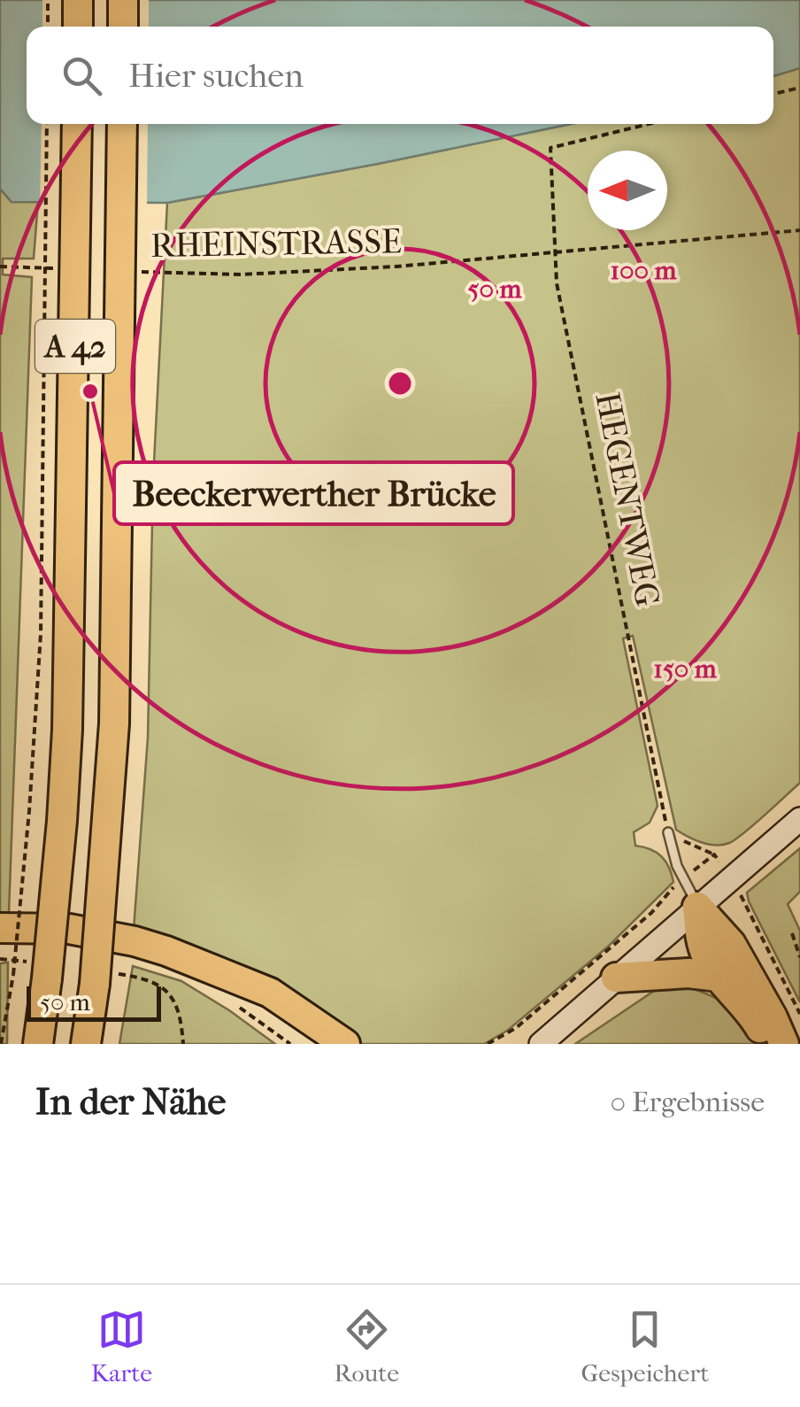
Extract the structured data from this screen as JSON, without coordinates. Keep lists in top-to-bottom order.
{
  "streets": {
    "highway": ["A 42"],
    "path": ["RHEINSTRASSE", "HEGENTWEG"]
  },
  "crossings": [
    ["RHEINSTRASSE", "HEGENTWEG"]
  ],
  "places": ["Beeckerwerther Brücke"],
  "scale_bar": "50 m",
  "north": "left",
  "page": {
    "search": "Hier suchen",
    "scale": "50 m",
    "heading": ["In der Nähe", "0 Ergebnisse"],
    "nav": ["Karte", "Route", "Gespeichert"]
  },
  "rings": ["100 m", "50 m", "150 m"]
}
